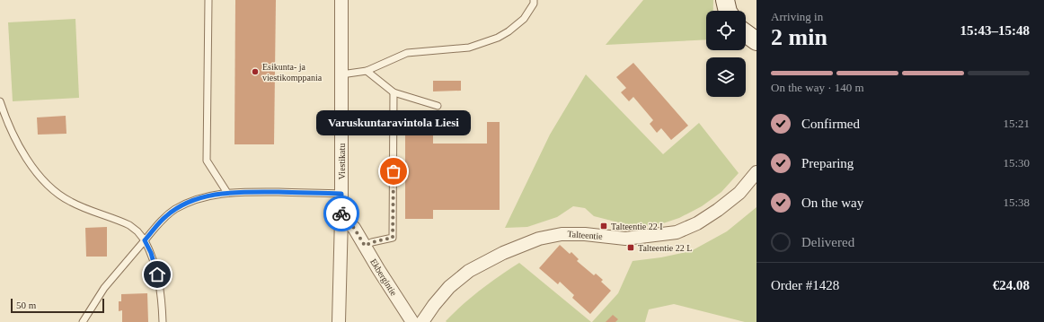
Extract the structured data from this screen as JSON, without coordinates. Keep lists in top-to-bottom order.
{
  "streets": {
    "street": ["Viestikatu", "Talteentie", "Ekbergintie"]
  },
  "crossings": [
    ["Viestikatu", "Ekbergintie"]
  ],
  "places": {
    "other": ["Esikunta- ja viestikomppania", "Varuskuntaravintola Liesi"],
    "transit": ["Talteentie 22 I", "Talteentie 22 L"]
  },
  "scale_bar": "50 m",
  "page": {
    "heading": ["2 min", "Arriving in", "15:43–15:48"],
    "panel": ["Order #1428", "€24.08"],
    "bar": "On the way · 140 m",
    "list": [
      ["Confirmed", "15:21"],
      ["Preparing", "15:30"],
      ["On the way", "15:38"],
      "Delivered"
    ],
    "bubble": "Varuskuntaravintola Liesi",
    "scale": "50 m"
  }
}
